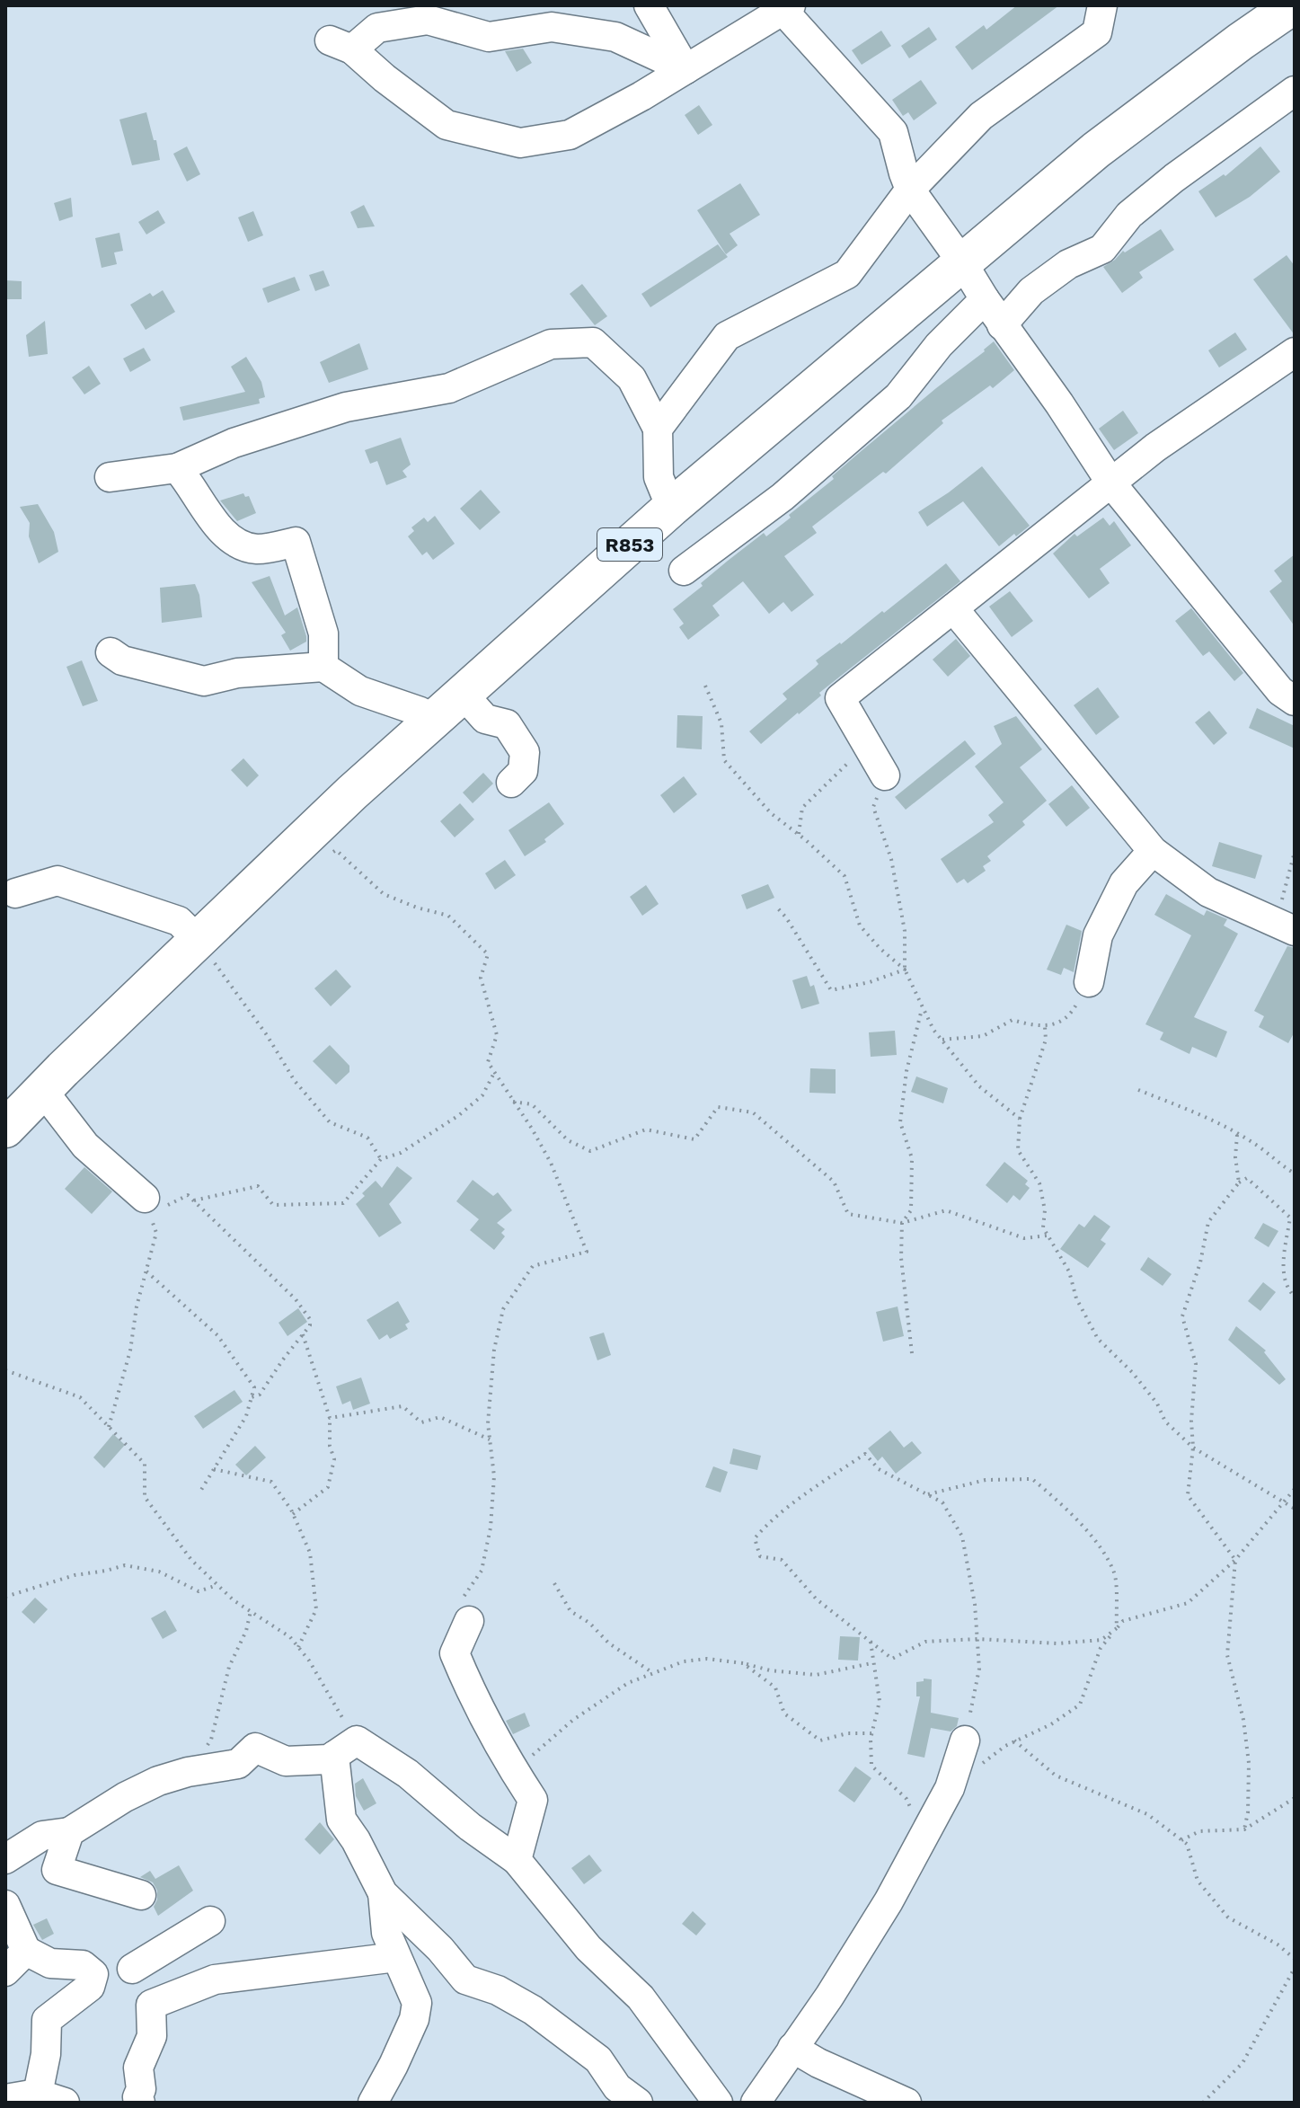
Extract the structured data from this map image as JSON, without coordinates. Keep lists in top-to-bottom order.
{
  "streets": {
    "main road": ["R853"]
  }
}
